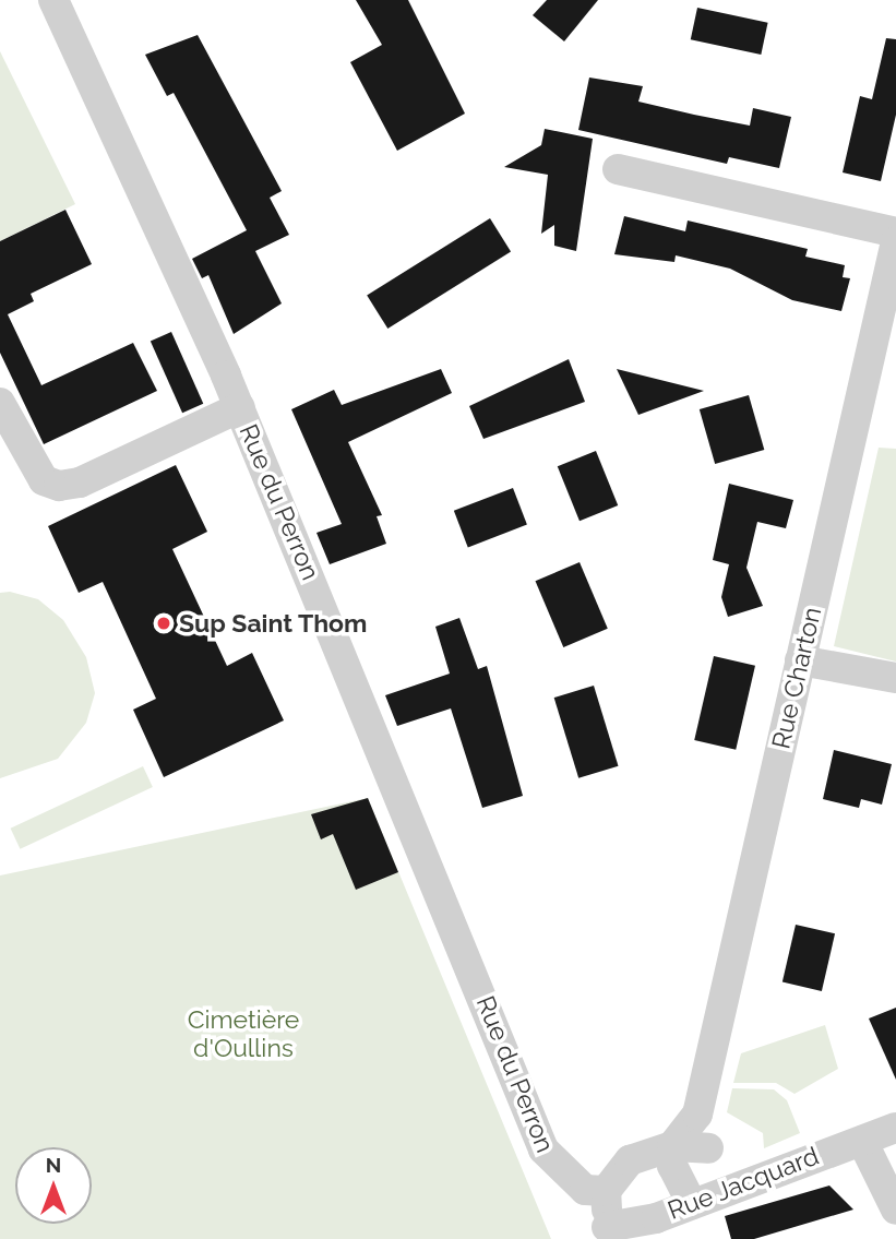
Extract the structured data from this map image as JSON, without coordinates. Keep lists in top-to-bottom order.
{
  "streets": {
    "street": ["Rue du Perron", "Rue Charton", "Rue Jacquard"]
  },
  "crossings": [
    ["Rue du Perron", "Rue Jacquard"],
    ["Rue Charton", "Rue Jacquard"]
  ],
  "parks": ["Cimetière d'Oullins"],
  "places": ["Sup Saint Thom"],
  "north": "top"
}
